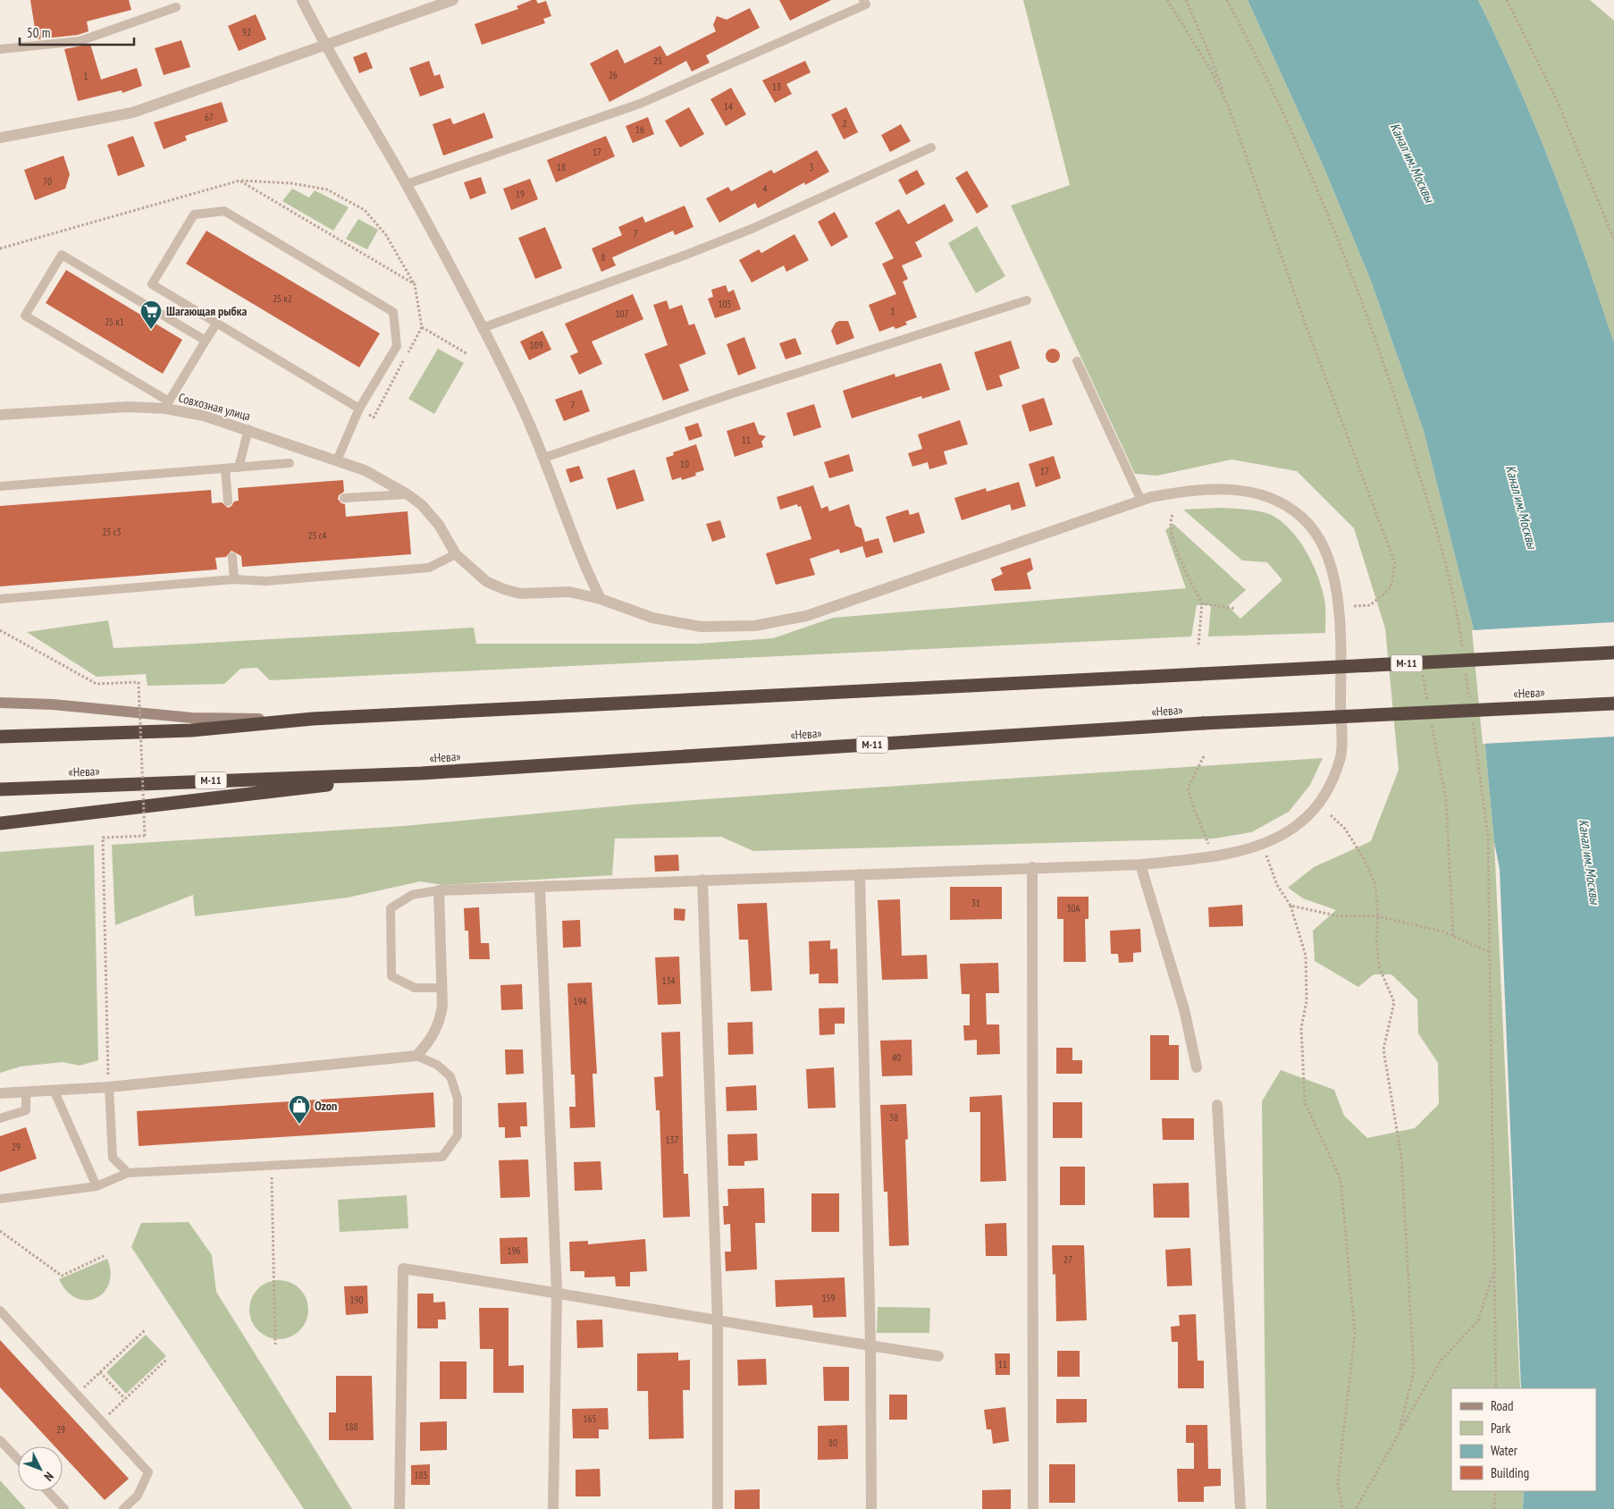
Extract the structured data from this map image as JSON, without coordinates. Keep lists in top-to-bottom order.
{
  "streets": {
    "highway": ["М-11", "«Нева»"],
    "street": ["Совхозная улица"]
  },
  "water": ["Канал им. Москвы"],
  "places": {
    "supermarket": ["Шагающая рыбка"],
    "shop": ["Ozon"]
  },
  "house_numbers": [
    "92",
    "25",
    "26",
    "1",
    "13",
    "14",
    "67",
    "2",
    "16",
    "17",
    "18",
    "3",
    "70",
    "4",
    "19",
    "7",
    "8",
    "25 к2",
    "105",
    "1",
    "107",
    "25 к1",
    "109",
    "7",
    "11",
    "10",
    "17",
    "25 с3",
    "25 с4",
    "31",
    "30А",
    "134",
    "194",
    "40",
    "38",
    "137",
    "29",
    "196",
    "27",
    "159",
    "190",
    "11",
    "165",
    "188",
    "29",
    "80",
    "185"
  ],
  "legend": [
    "Road",
    "Park",
    "Water",
    "Building"
  ],
  "scale_bar": "50 m",
  "north": "bottom right"
}
